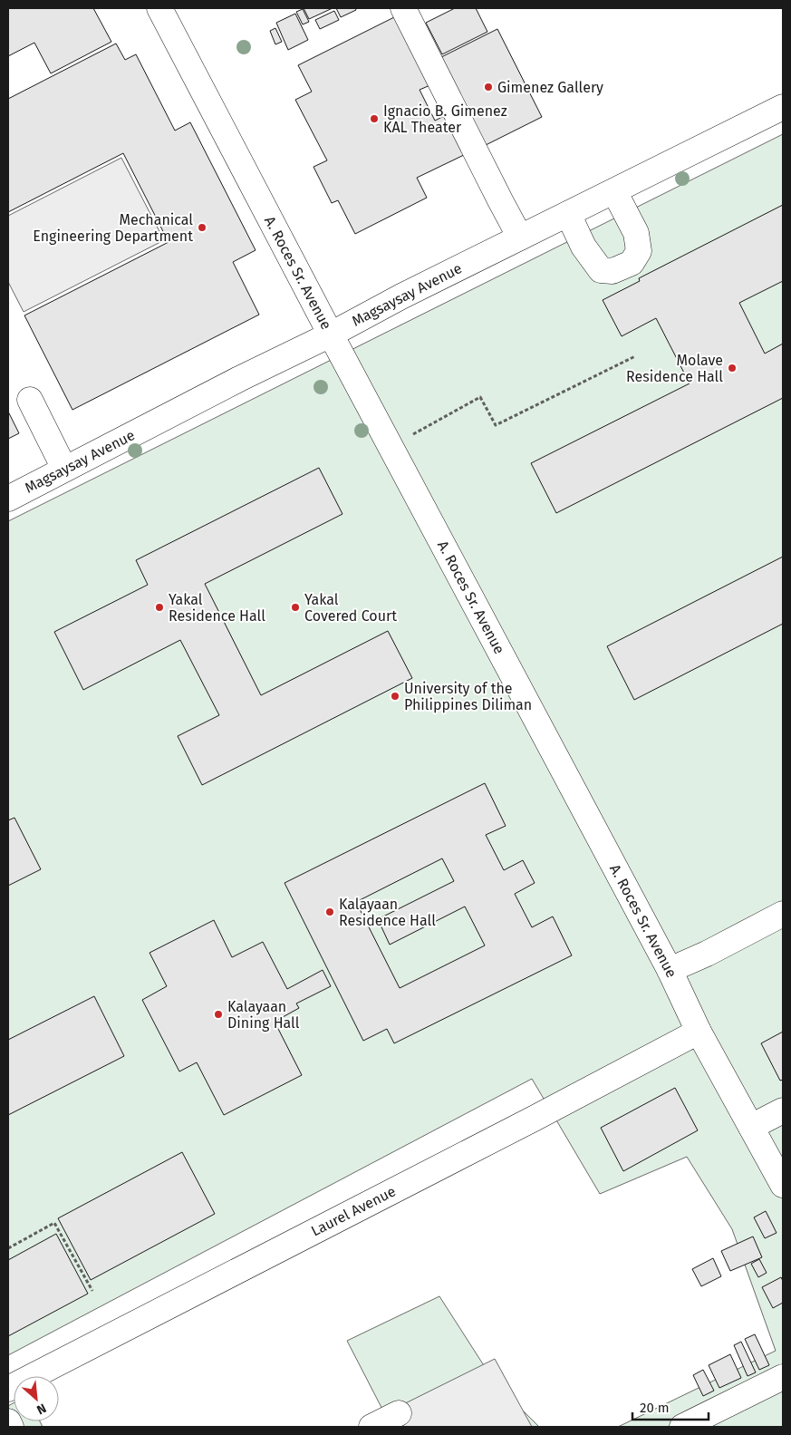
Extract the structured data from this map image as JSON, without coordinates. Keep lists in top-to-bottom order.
{
  "streets": {
    "street": ["A. Roces Sr. Avenue", "Magsaysay Avenue", "Laurel Avenue"]
  },
  "crossings": [
    ["A. Roces Sr. Avenue", "Magsaysay Avenue"],
    ["A. Roces Sr. Avenue", "Laurel Avenue"]
  ],
  "places": [
    "Gimenez Gallery",
    "Ignacio B. Gimenez KAL Theater",
    "Mechanical Engineering Department",
    "Molave Residence Hall",
    "Yakal Residence Hall",
    "Yakal Covered Court",
    "University of the Philippines Diliman",
    "Kalayaan Residence Hall",
    "Kalayaan Dining Hall"
  ],
  "scale_bar": "20 m",
  "north": "bottom right"
}
